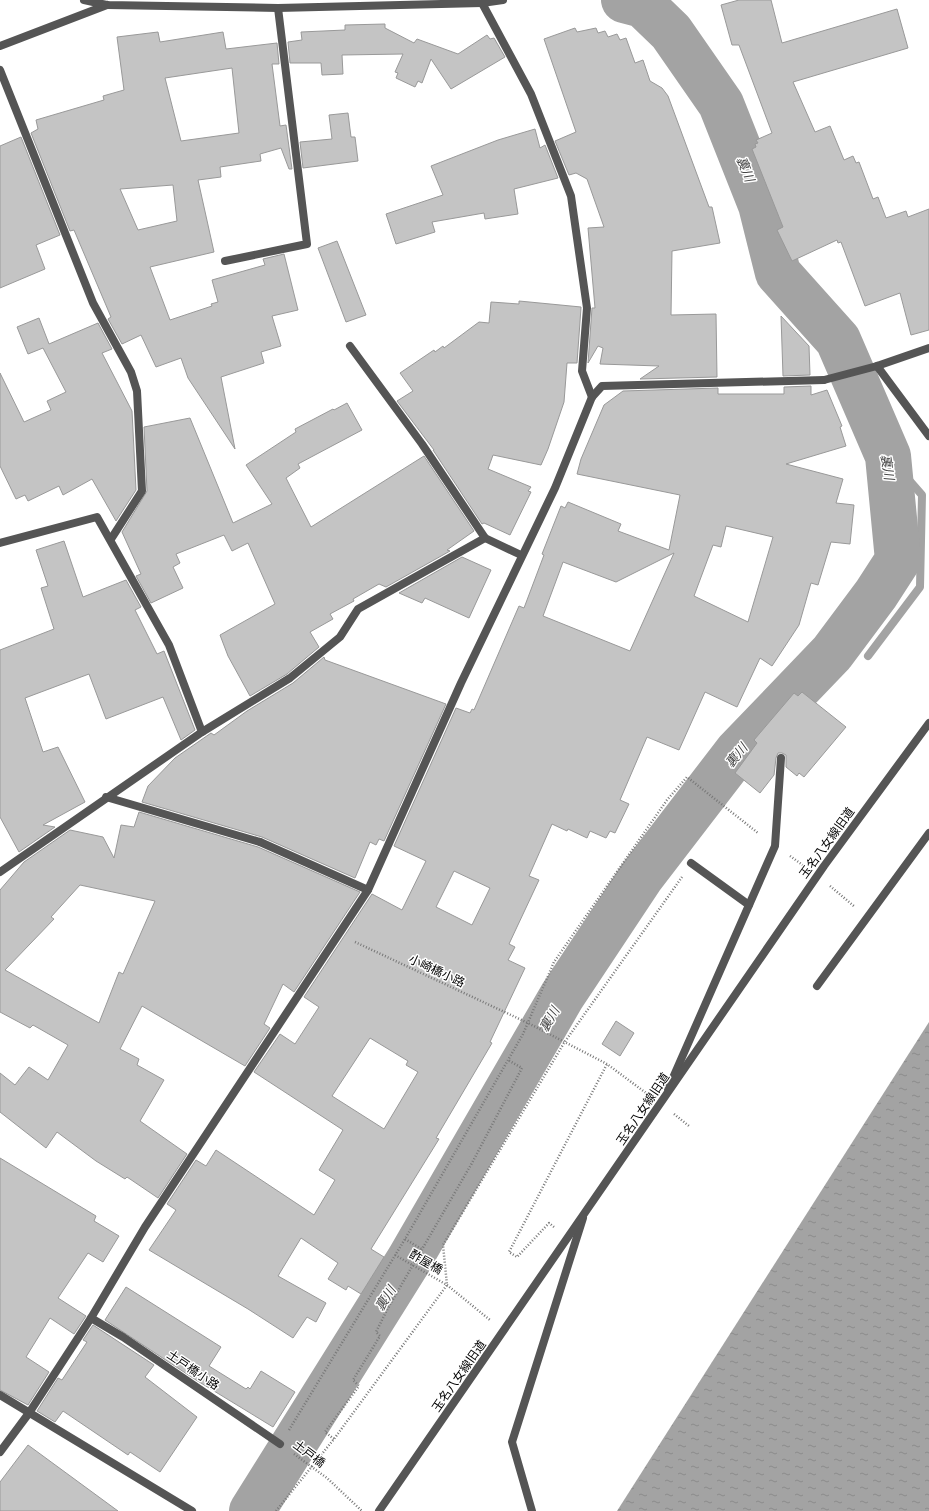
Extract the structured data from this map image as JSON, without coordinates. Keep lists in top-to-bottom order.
{
  "streets": {
    "street": ["玉名八女線旧道", "土戸橋小路"],
    "path": ["小崎橋小路", "酢屋橋", "土戸橋"]
  },
  "crossings": [
    ["玉名八女線旧道", "小崎橋小路"],
    ["玉名八女線旧道", "酢屋橋"],
    ["土戸橋小路", "土戸橋"]
  ],
  "water": ["裏川"]
}
